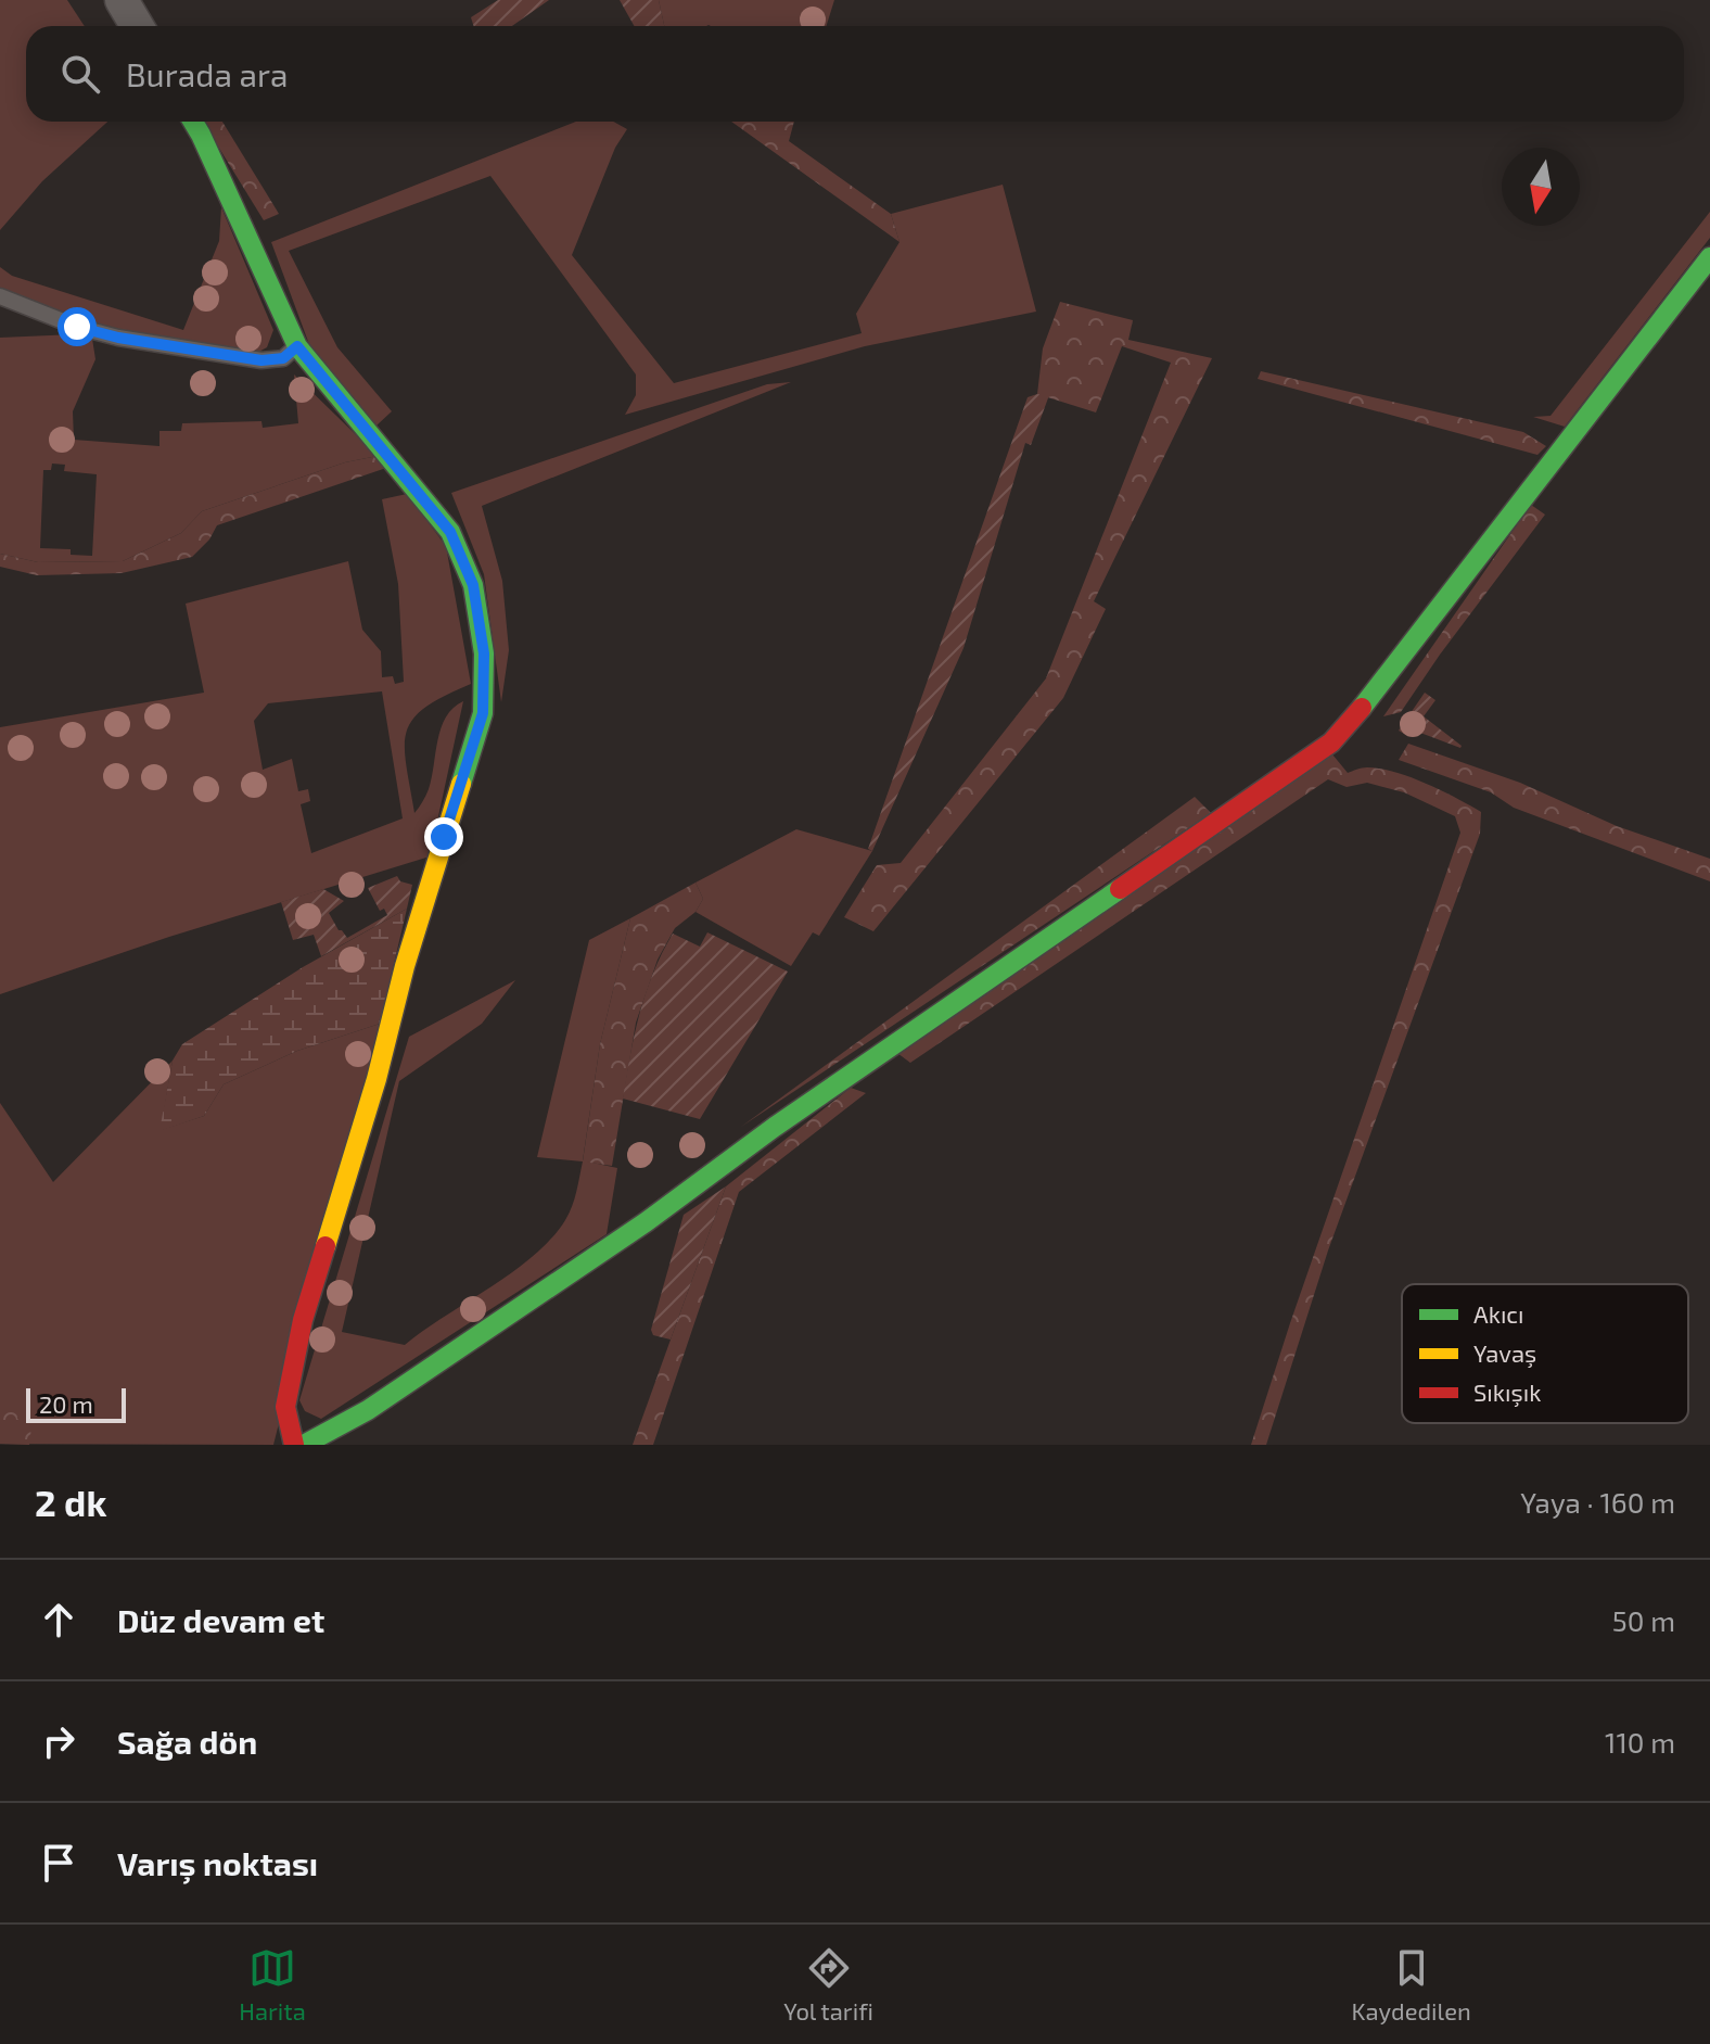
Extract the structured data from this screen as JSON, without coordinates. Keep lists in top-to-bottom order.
{
  "legend": ["Akıcı", "Yavaş", "Sıkışık"],
  "scale_bar": "20 m",
  "north": "bottom",
  "page": {
    "search": "Burada ara",
    "scale": "20 m",
    "heading": ["2 dk", "Yaya · 160 m"],
    "list": [
      ["Düz devam et", "50 m"],
      ["Sağa dön", "110 m"],
      "Varış noktası"
    ],
    "nav": ["Harita", "Yol tarifi", "Kaydedilen"]
  }
}
